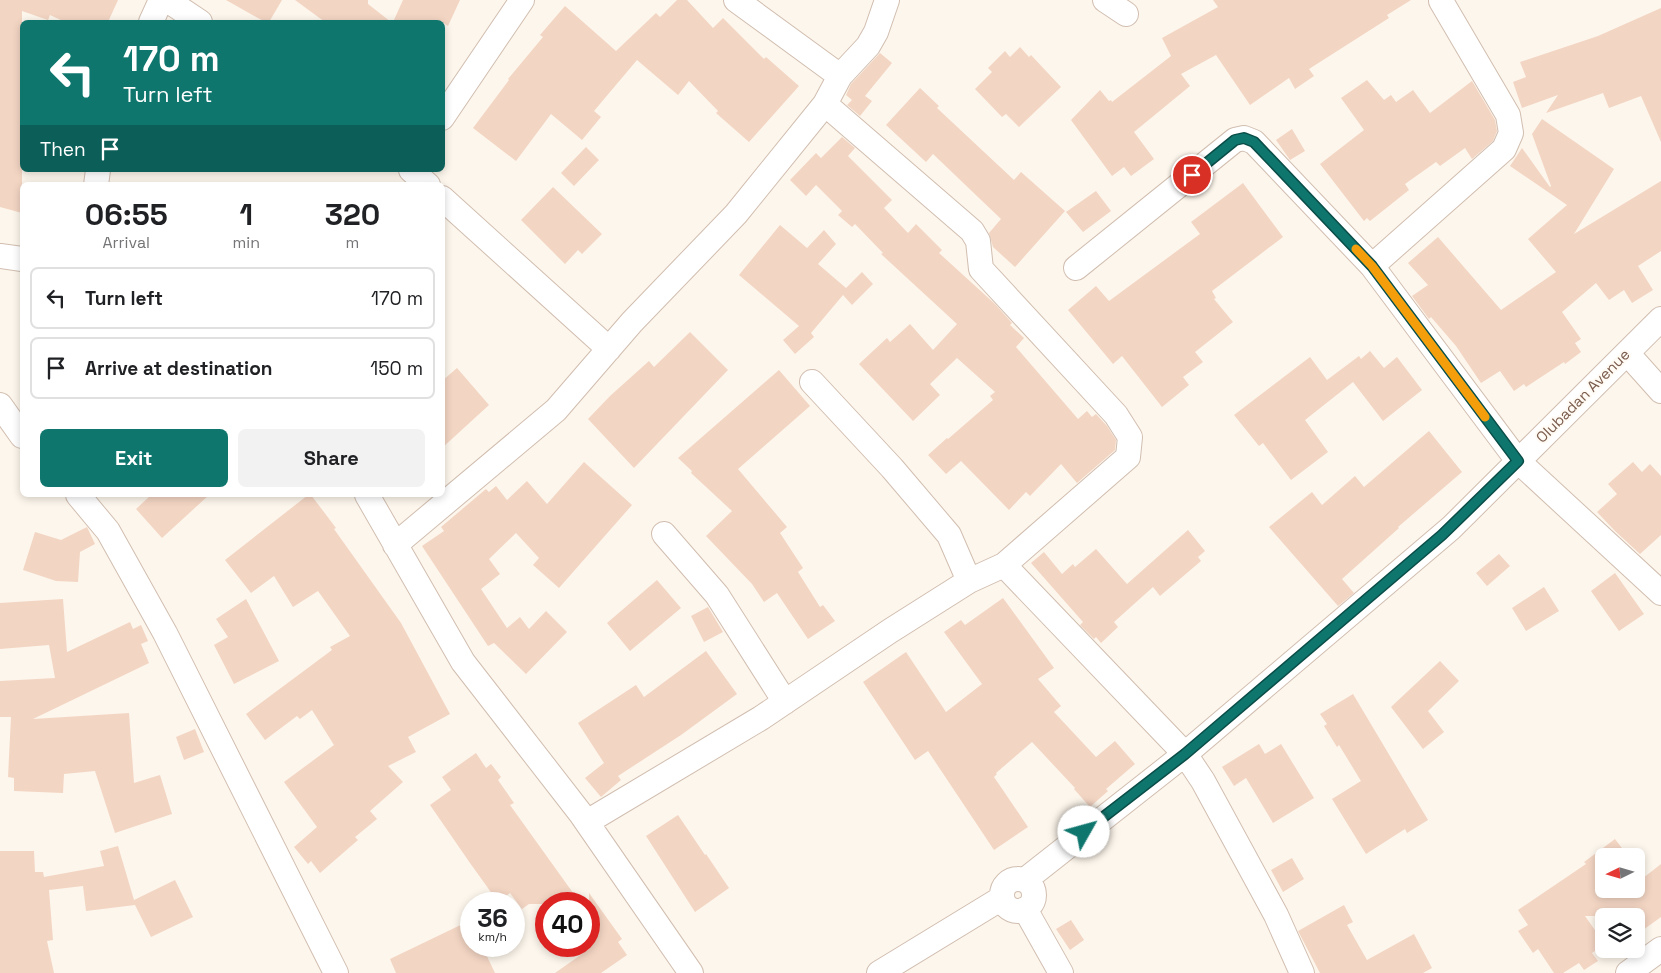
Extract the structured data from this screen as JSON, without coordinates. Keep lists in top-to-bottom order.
{
  "streets": {
    "street": ["Olubadan Avenue"]
  },
  "north": "left",
  "page": {
    "turn": ["170 m", "Turn left"],
    "then": "Then",
    "eta": [
      "06:55",
      "Arrival",
      "1",
      "min",
      "320",
      "m"
    ],
    "list": [
      {
        "name": "Turn left",
        "value": "170 m"
      },
      {
        "name": "Arrive at destination",
        "value": "150 m"
      }
    ],
    "buttons": ["Exit", "Share"],
    "speed": "36 km/h",
    "limit": "40"
  }
}
